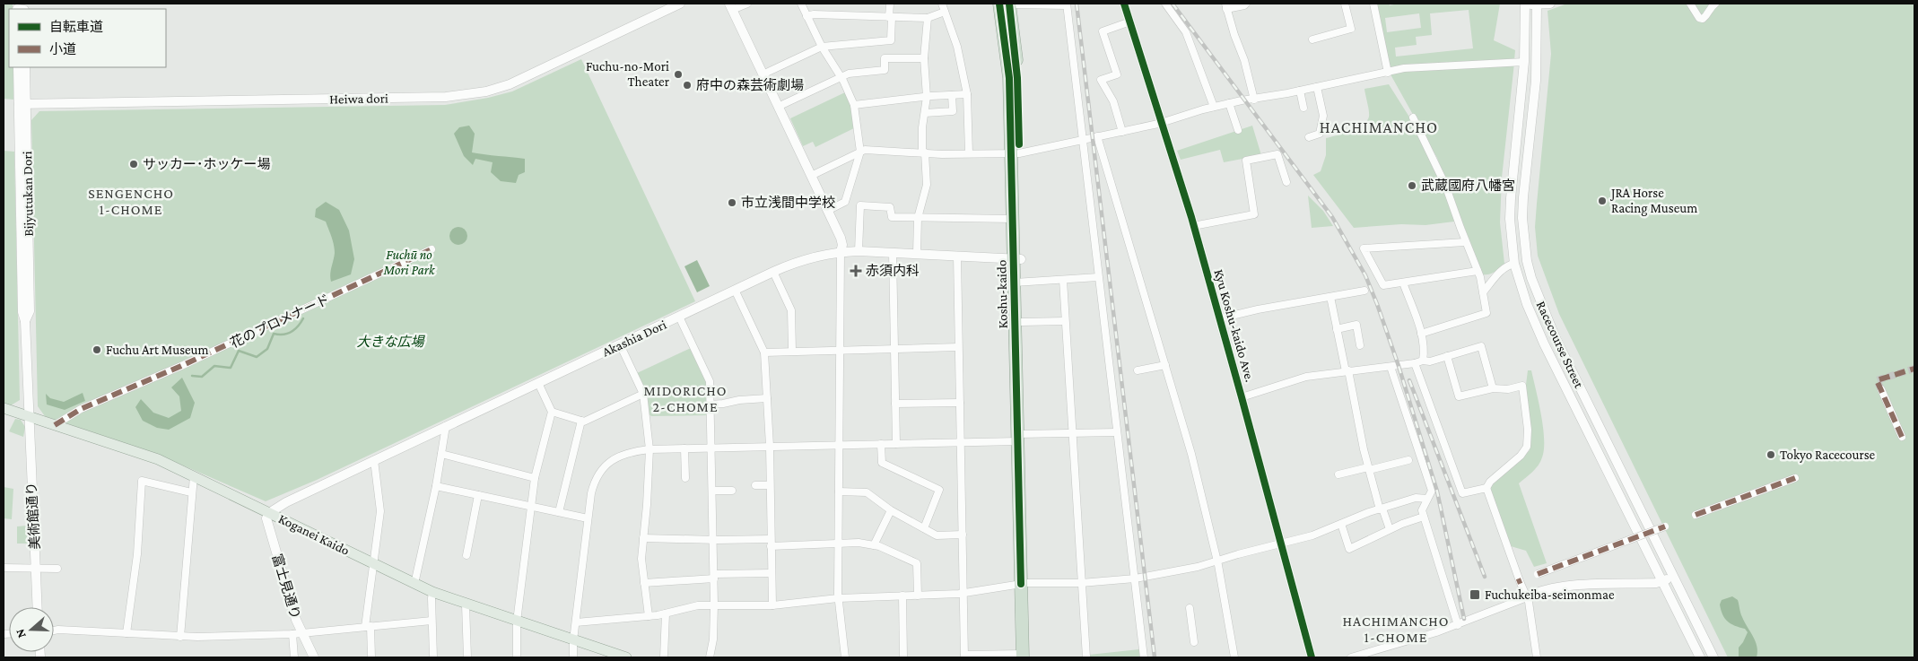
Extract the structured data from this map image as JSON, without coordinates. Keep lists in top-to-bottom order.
{
  "streets": {
    "highway": ["Koshu-kaido"],
    "main road": ["Koganei Kaido"],
    "street": [
      "Heiwa dori",
      "Bijyutukan Dori",
      "花のプロメナード",
      "Kyu Koshu-kaido Ave.",
      "Akashia Dori",
      "Racecourse Street",
      "美術館通り",
      "富士見通り"
    ]
  },
  "crossings": [
    ["Heiwa dori", "Bijyutukan Dori"],
    ["Bijyutukan Dori", "美術館通り"],
    ["Bijyutukan Dori", "Koganei Kaido"],
    ["Koshu-kaido", "Akashia Dori"],
    ["花のプロメナード", "Koganei Kaido"],
    ["Akashia Dori", "Koganei Kaido"],
    ["Akashia Dori", "富士見通り"],
    ["美術館通り", "Koganei Kaido"],
    ["Koganei Kaido", "富士見通り"]
  ],
  "districts": [
    "HACHIMANCHO",
    "SENGENCHO 1-CHOME",
    "MIDORICHO 2-CHOME",
    "HACHIMANCHO 1-CHOME"
  ],
  "parks": ["Fuchū no Mori Park", "大きな広場"],
  "places": {
    "other": [
      "Fuchu-no-Mori Theater",
      "府中の森芸術劇場",
      "サッカー･ホッケー場",
      "武蔵國府八幡宮",
      "JRA Horse Racing Museum",
      "市立浅間中学校",
      "Fuchu Art Museum",
      "Tokyo Racecourse"
    ],
    "health": ["赤須内科"],
    "transit": ["Fuchukeiba-seimonmae"]
  },
  "legend": ["自転車道", "小道"],
  "north": "left"
}
